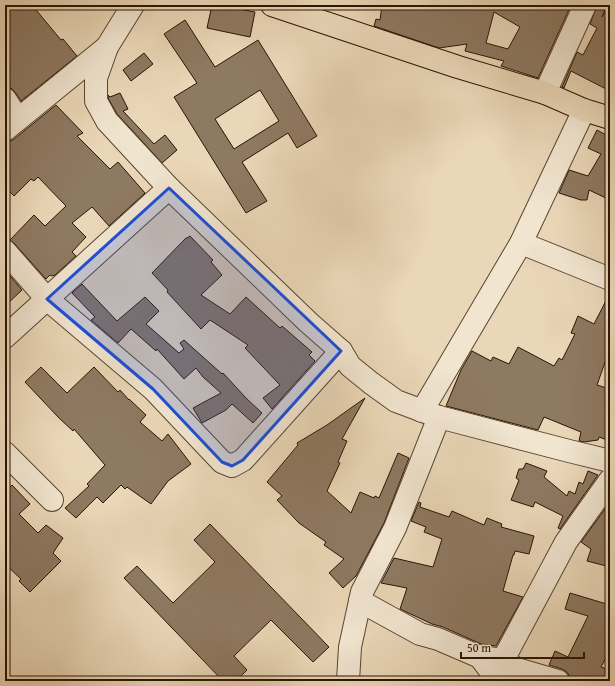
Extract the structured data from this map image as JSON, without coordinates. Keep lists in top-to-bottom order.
{
  "scale_bar": "50 m"
}
